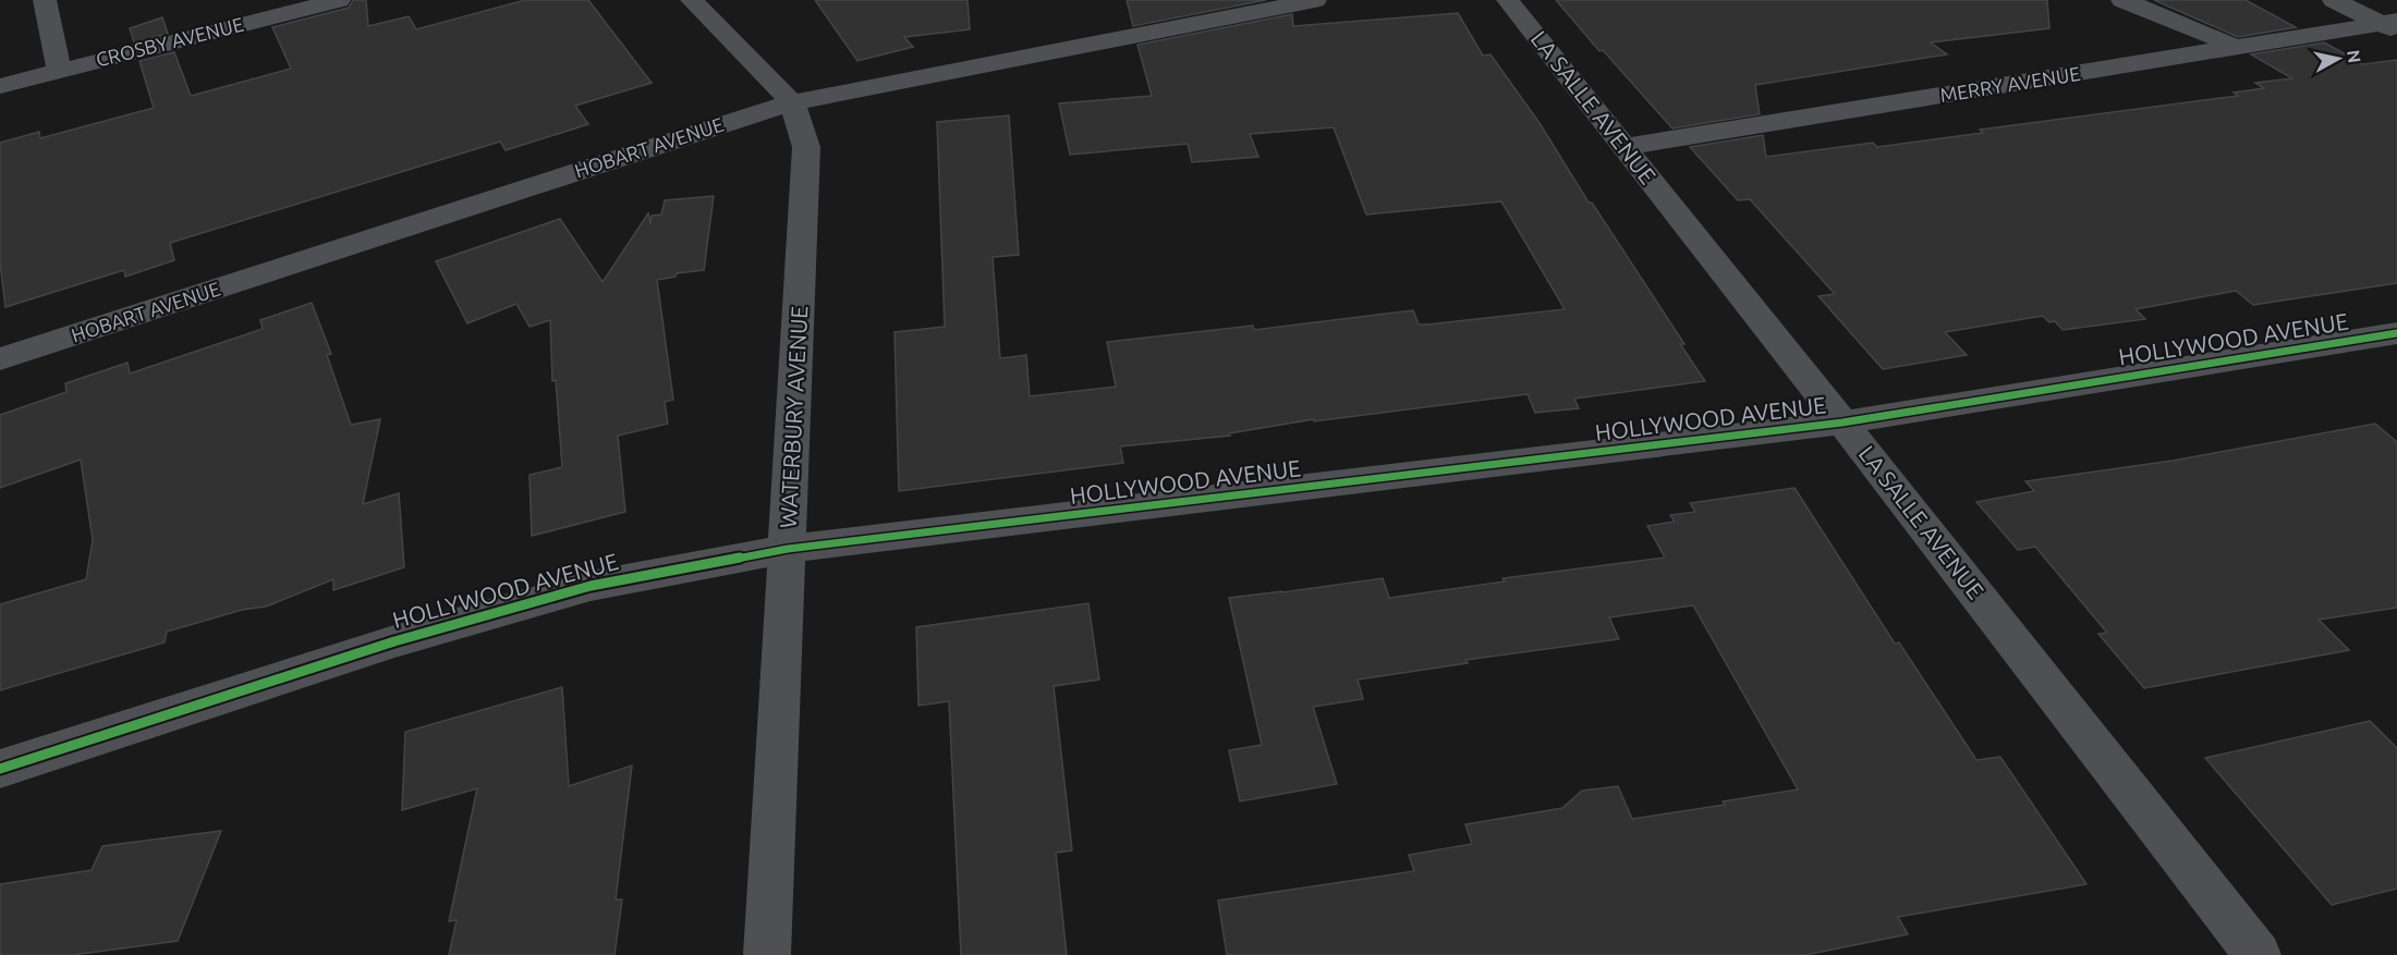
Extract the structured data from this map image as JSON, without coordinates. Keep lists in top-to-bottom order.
{
  "streets": {
    "street": [
      "CROSBY AVENUE",
      "MERRY AVENUE",
      "LA SALLE AVENUE",
      "HOBART AVENUE",
      "HOLLYWOOD AVENUE",
      "WATERBURY AVENUE"
    ]
  },
  "crossings": [
    ["MERRY AVENUE", "LA SALLE AVENUE"],
    ["LA SALLE AVENUE", "HOLLYWOOD AVENUE"],
    ["HOBART AVENUE", "WATERBURY AVENUE"],
    ["HOLLYWOOD AVENUE", "WATERBURY AVENUE"]
  ],
  "north": "right"
}
